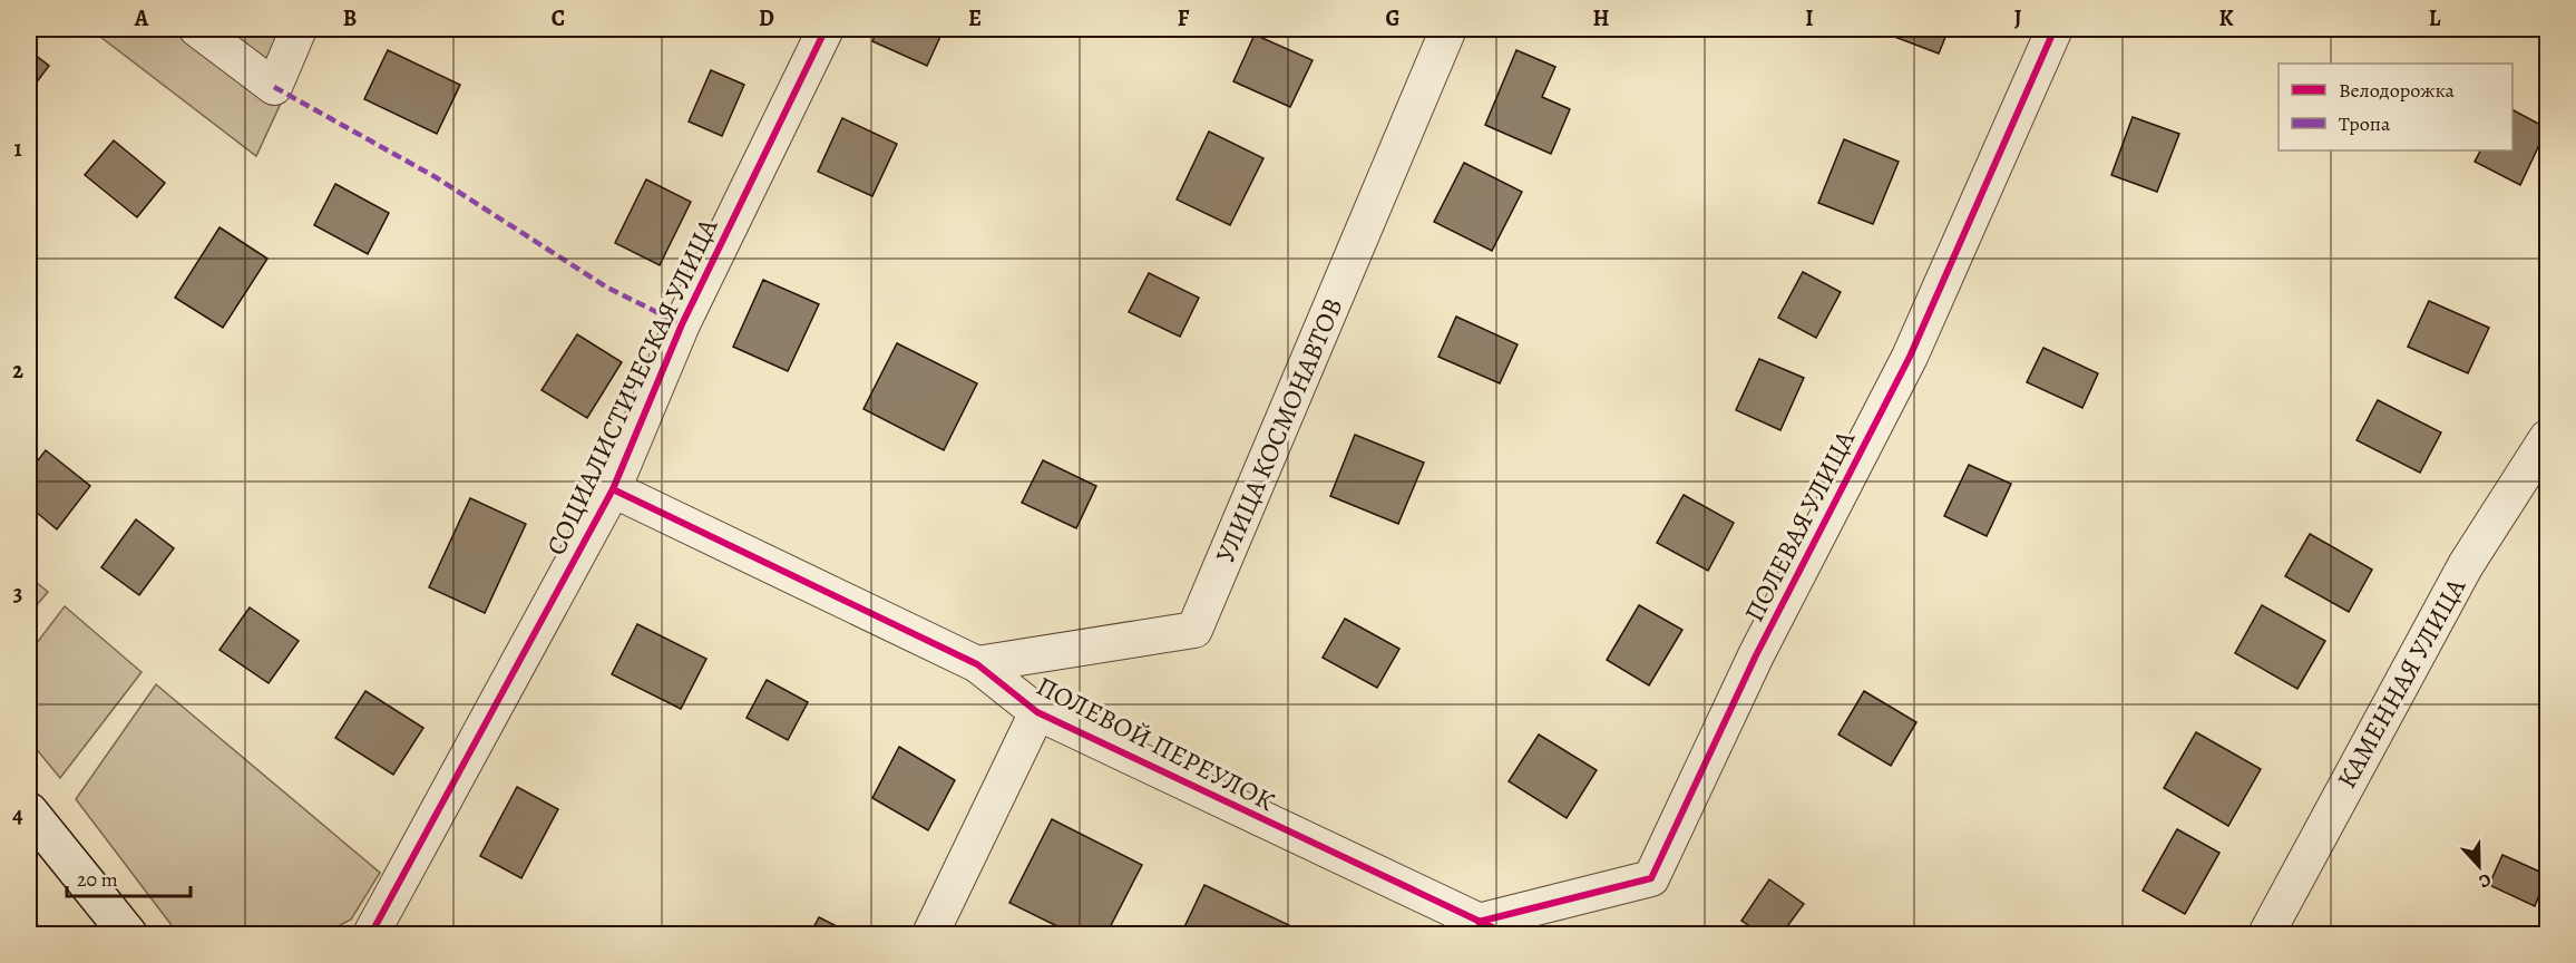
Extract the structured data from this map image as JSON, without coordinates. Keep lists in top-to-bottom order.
{
  "streets": {
    "street": [
      "СОЦИАЛИСТИЧЕСКАЯ УЛИЦА",
      "УЛИЦА КОСМОНАВТОВ",
      "ПОЛЕВАЯ УЛИЦА",
      "КАМЕННАЯ УЛИЦА",
      "ПОЛЕВОЙ ПЕРЕУЛОК"
    ]
  },
  "crossings": [
    ["СОЦИАЛИСТИЧЕСКАЯ УЛИЦА", "ПОЛЕВОЙ ПЕРЕУЛОК"],
    ["УЛИЦА КОСМОНАВТОВ", "ПОЛЕВОЙ ПЕРЕУЛОК"],
    ["ПОЛЕВАЯ УЛИЦА", "ПОЛЕВОЙ ПЕРЕУЛОК"]
  ],
  "legend": ["Велодорожка", "Тропа"],
  "scale_bar": "20 m",
  "north": "bottom",
  "grid": {
    "columns": [
      "A",
      "B",
      "C",
      "D",
      "E",
      "F",
      "G",
      "H",
      "I",
      "J",
      "K",
      "L"
    ],
    "rows": [
      "1",
      "2",
      "3",
      "4"
    ]
  }
}
